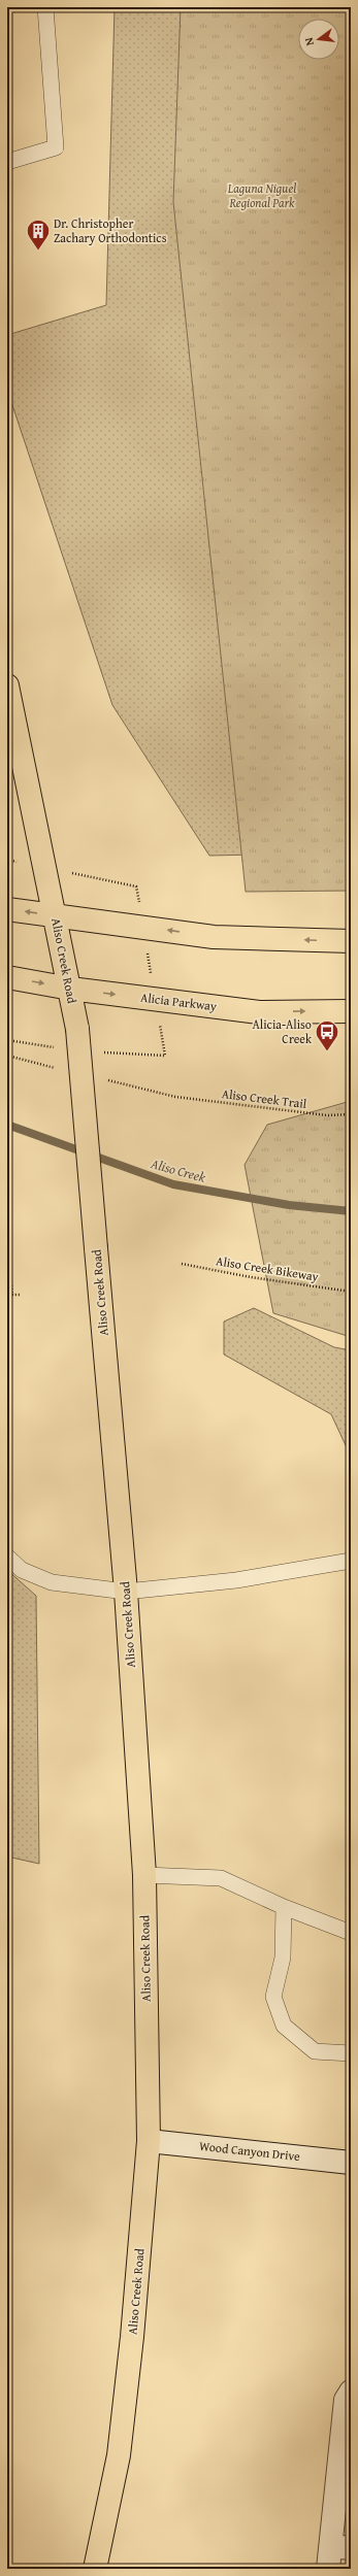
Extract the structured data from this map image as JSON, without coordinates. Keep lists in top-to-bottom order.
{
  "streets": {
    "main road": ["Aliso Creek Road", "Alicia Parkway", "Wood Canyon Drive"],
    "path": ["Aliso Creek Trail", "Aliso Creek Bikeway"]
  },
  "crossings": [
    ["Aliso Creek Road", "Alicia Parkway"],
    ["Aliso Creek Road", "Wood Canyon Drive"]
  ],
  "water": ["Aliso Creek"],
  "parks": ["Laguna Niguel Regional Park"],
  "places": {
    "building": ["Dr. Christopher Zachary Orthodontics"],
    "bus stop": ["Alicia-Aliso Creek"]
  },
  "north": "left"
}
